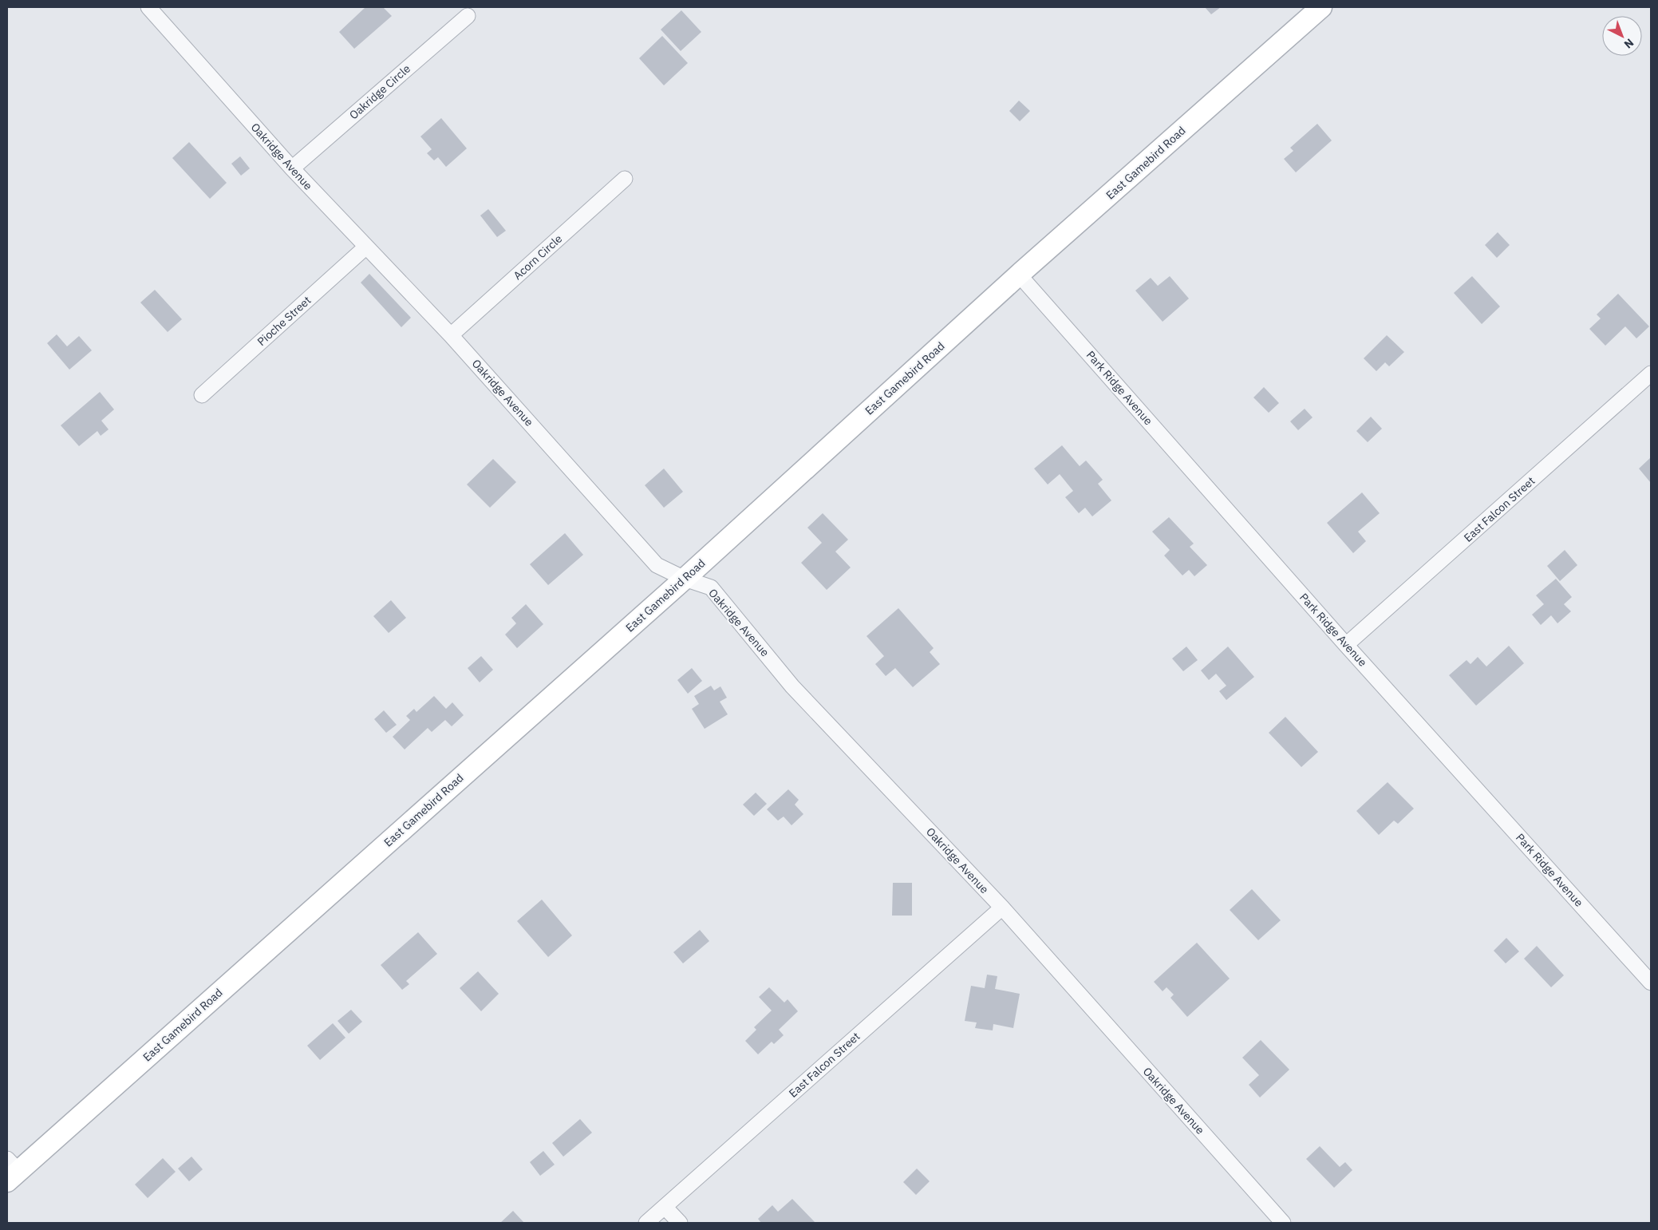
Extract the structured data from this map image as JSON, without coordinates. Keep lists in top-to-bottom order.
{
  "streets": {
    "main road": ["East Gamebird Road"],
    "street": [
      "Oakridge Circle",
      "Oakridge Avenue",
      "Acorn Circle",
      "Pioche Street",
      "Park Ridge Avenue",
      "East Falcon Street"
    ]
  },
  "crossings": [
    ["Oakridge Circle", "Oakridge Avenue"],
    ["Oakridge Avenue", "East Gamebird Road"],
    ["Oakridge Avenue", "Acorn Circle"],
    ["Oakridge Avenue", "Pioche Street"],
    ["Oakridge Avenue", "East Falcon Street"],
    ["East Gamebird Road", "Park Ridge Avenue"],
    ["Park Ridge Avenue", "East Falcon Street"]
  ],
  "north": "bottom right"
}
